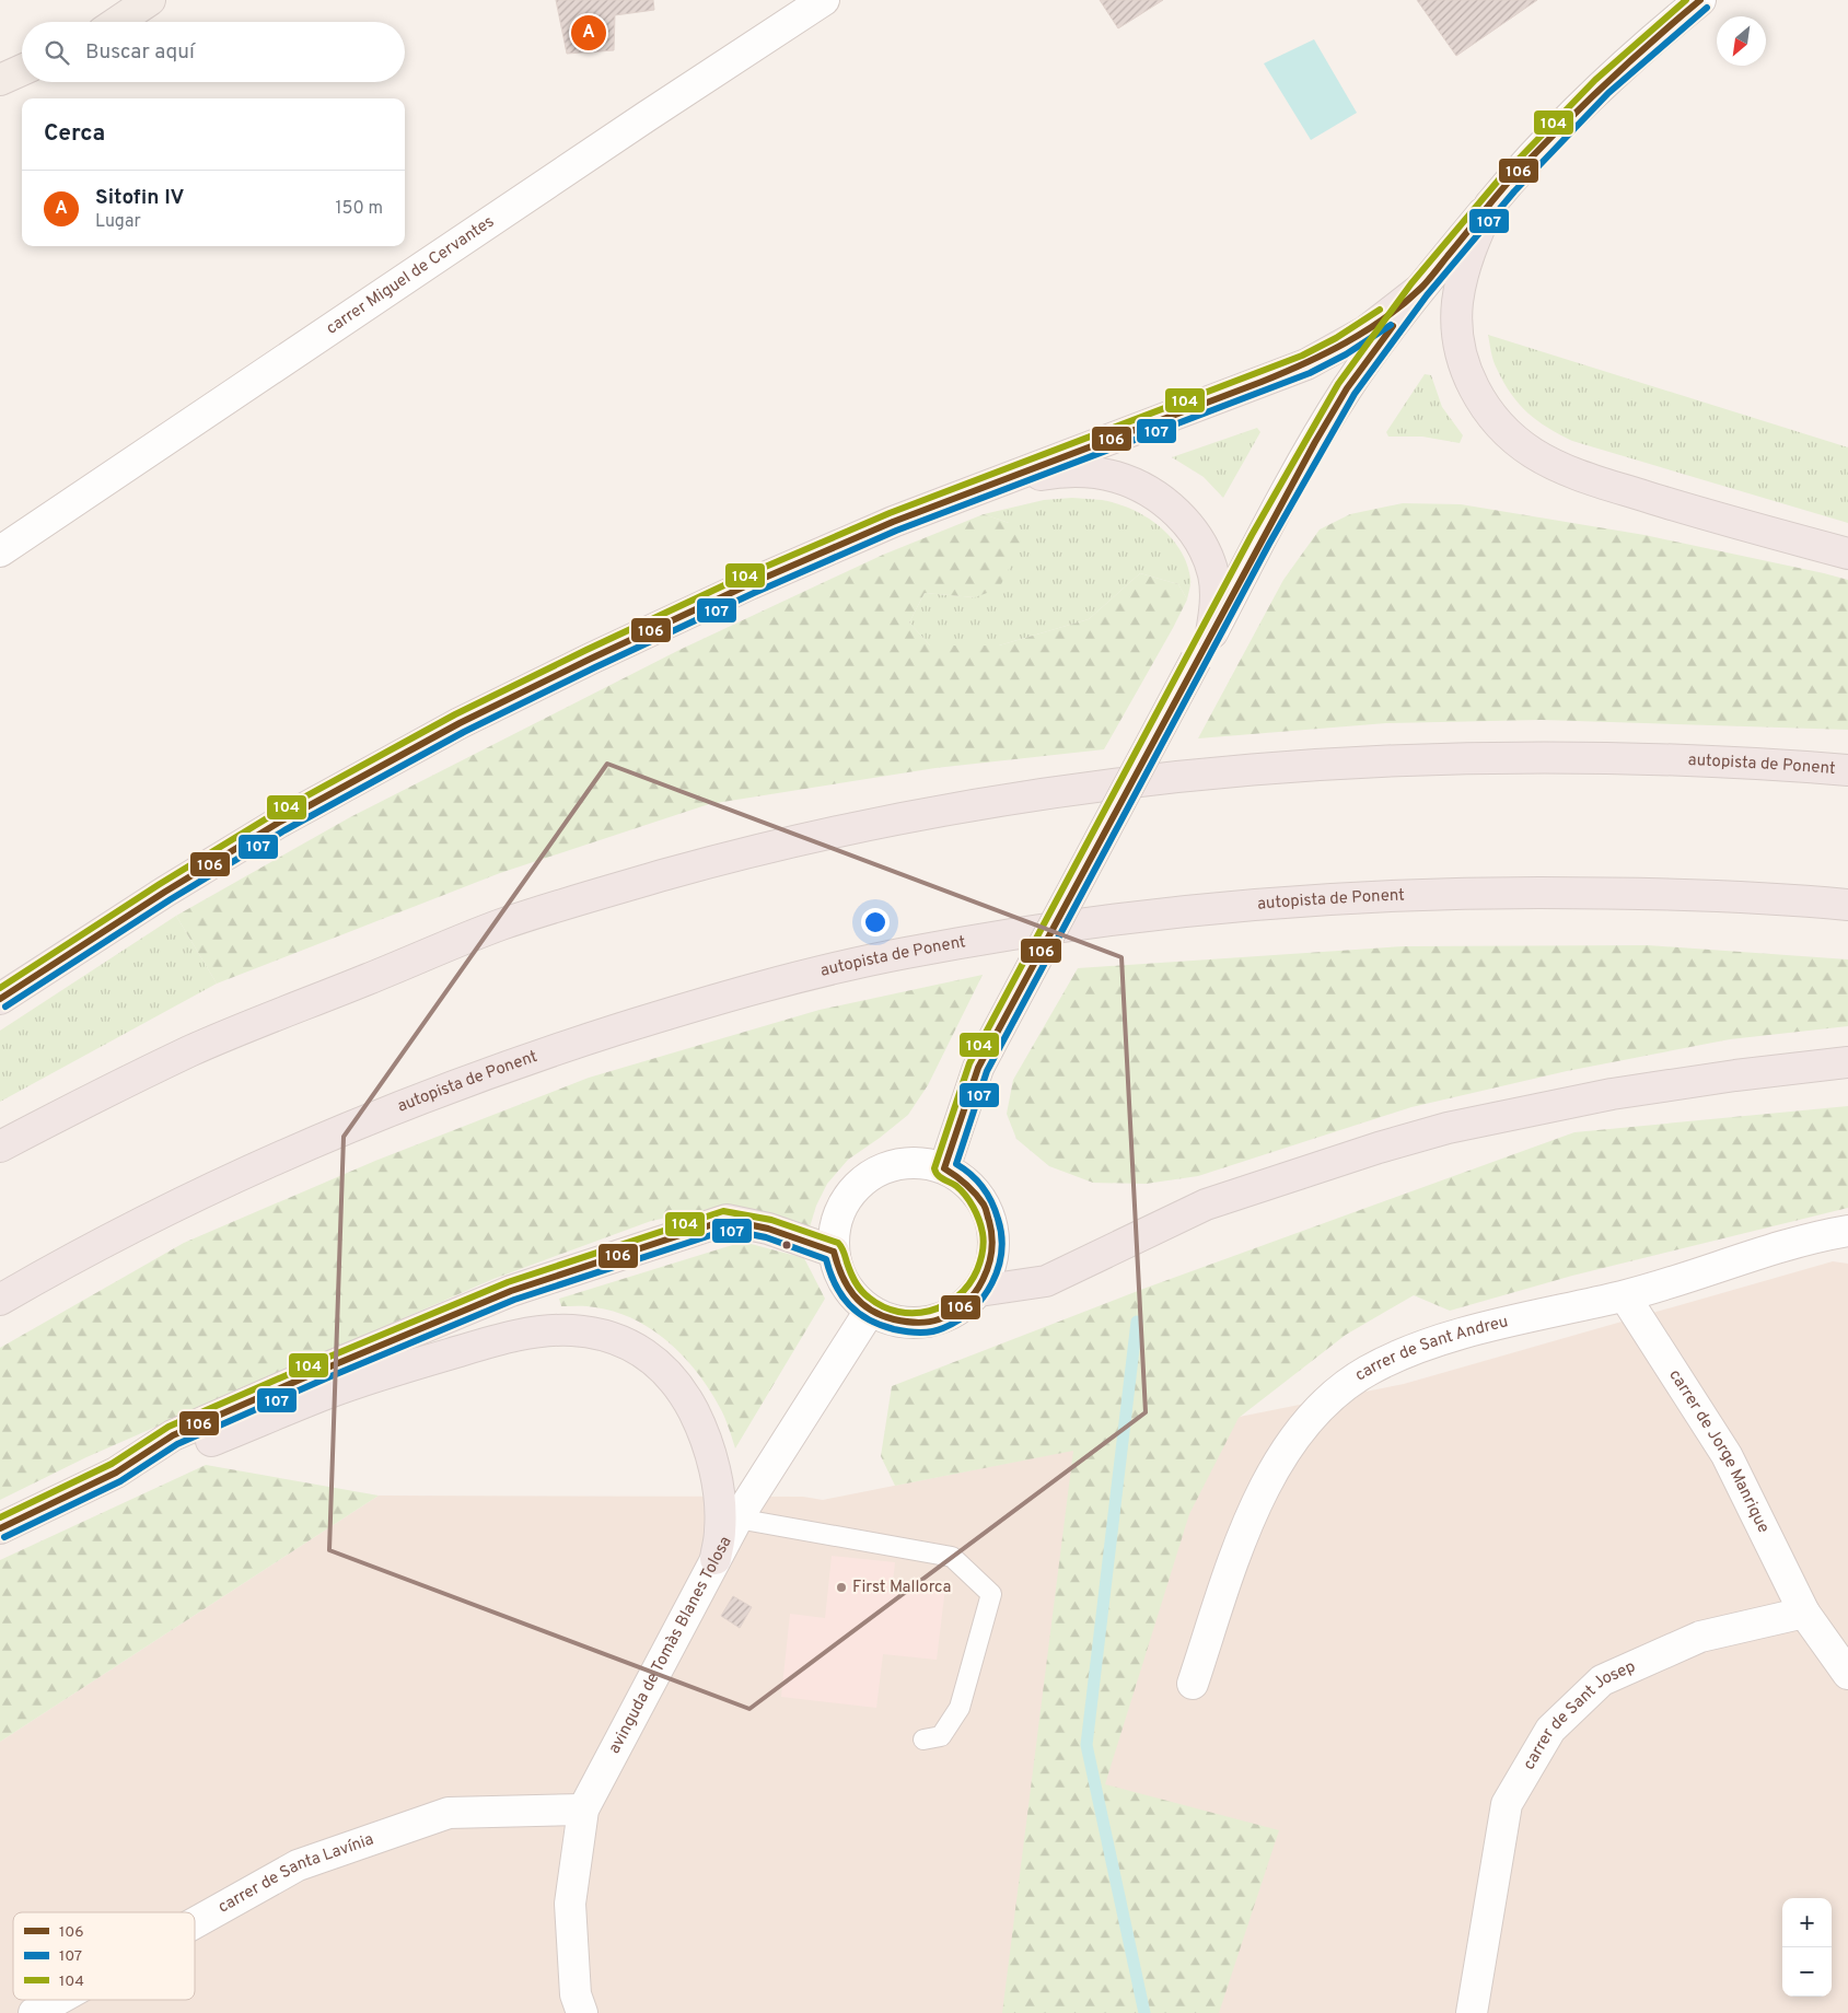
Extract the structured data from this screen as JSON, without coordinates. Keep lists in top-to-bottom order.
{
  "streets": {
    "highway": ["autopista de Ponent"],
    "street": [
      "carrer Miguel de Cervantes",
      "carrer de Sant Andreu",
      "carrer de Jorge Manrique",
      "avinguda de Tomàs Blanes Tolosa",
      "carrer de Sant Josep",
      "carrer de Santa Lavínia"
    ]
  },
  "crossings": [
    ["carrer de Sant Andreu", "carrer de Jorge Manrique"],
    ["carrer de Jorge Manrique", "carrer de Sant Josep"],
    ["avinguda de Tomàs Blanes Tolosa", "carrer de Santa Lavínia"]
  ],
  "places": ["First Mallorca"],
  "lines": ["transit line 106", "transit line 104", "transit line 107"],
  "legend": ["106", "107", "104"],
  "north": "bottom left",
  "page": {
    "pins": "A",
    "search": "Buscar aquí",
    "heading": "Cerca",
    "list": [
      {
        "mark": "A",
        "name": "Sitofin IV",
        "note": "Lugar",
        "value": "150 m"
      }
    ],
    "map_buttons": ["+", "−"]
  }
}
